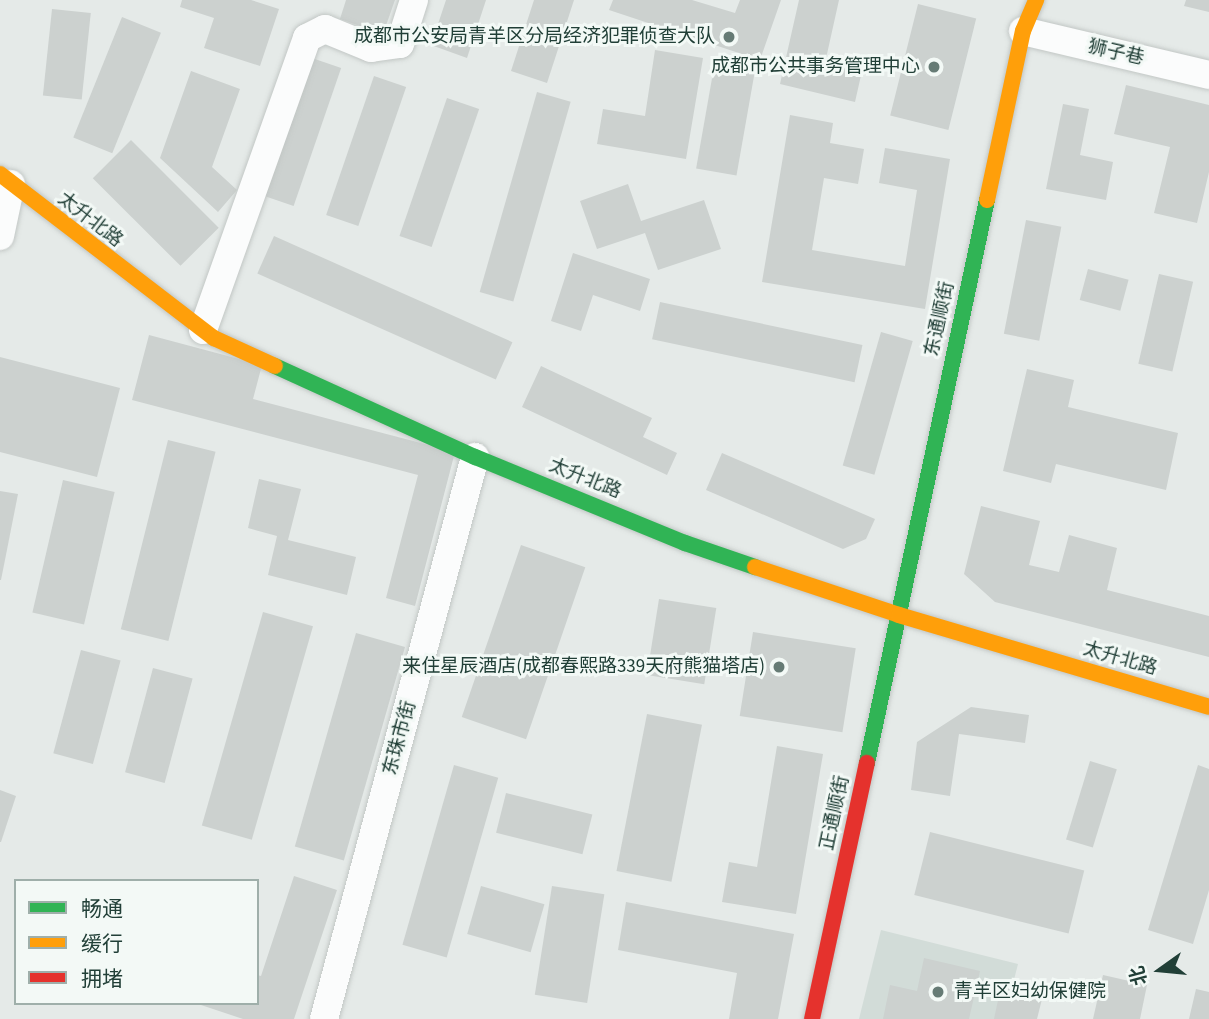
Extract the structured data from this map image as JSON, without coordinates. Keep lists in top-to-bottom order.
{
  "streets": {
    "main road": ["太升北路", "东通顺街", "正通顺街"],
    "street": ["狮子巷", "东珠市街"]
  },
  "crossings": [
    ["狮子巷", "东通顺街"],
    ["太升北路", "东通顺街"],
    ["太升北路", "东珠市街"],
    ["太升北路", "正通顺街"],
    ["东通顺街", "正通顺街"]
  ],
  "places": [
    "成都市公安局青羊区分局经济犯罪侦查大队",
    "成都市公共事务管理中心",
    "来住星辰酒店(成都春熙路339天府熊猫塔店)",
    "青羊区妇幼保健院"
  ],
  "legend": ["畅通", "缓行", "拥堵"],
  "north": "left"
}
